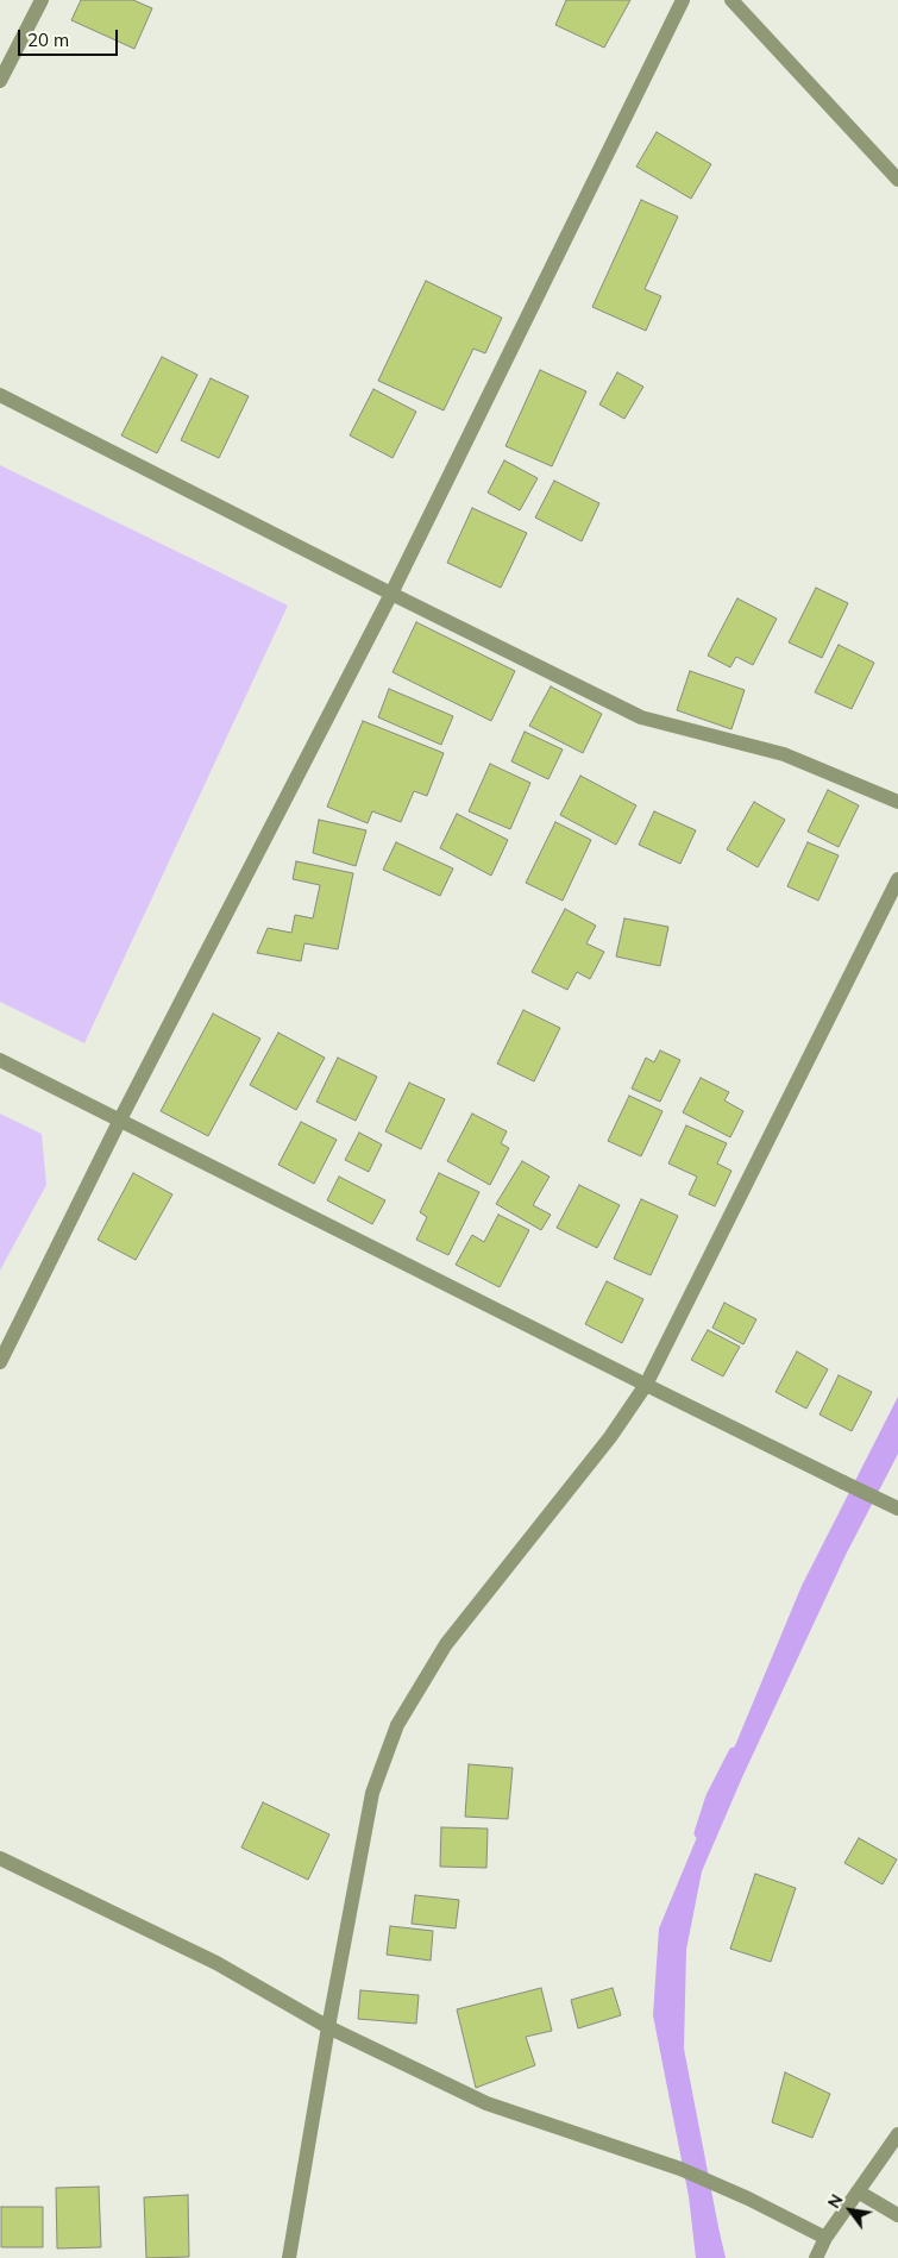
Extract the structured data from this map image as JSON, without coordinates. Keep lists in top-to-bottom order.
{
  "scale_bar": "20 m",
  "north": "top left"
}
